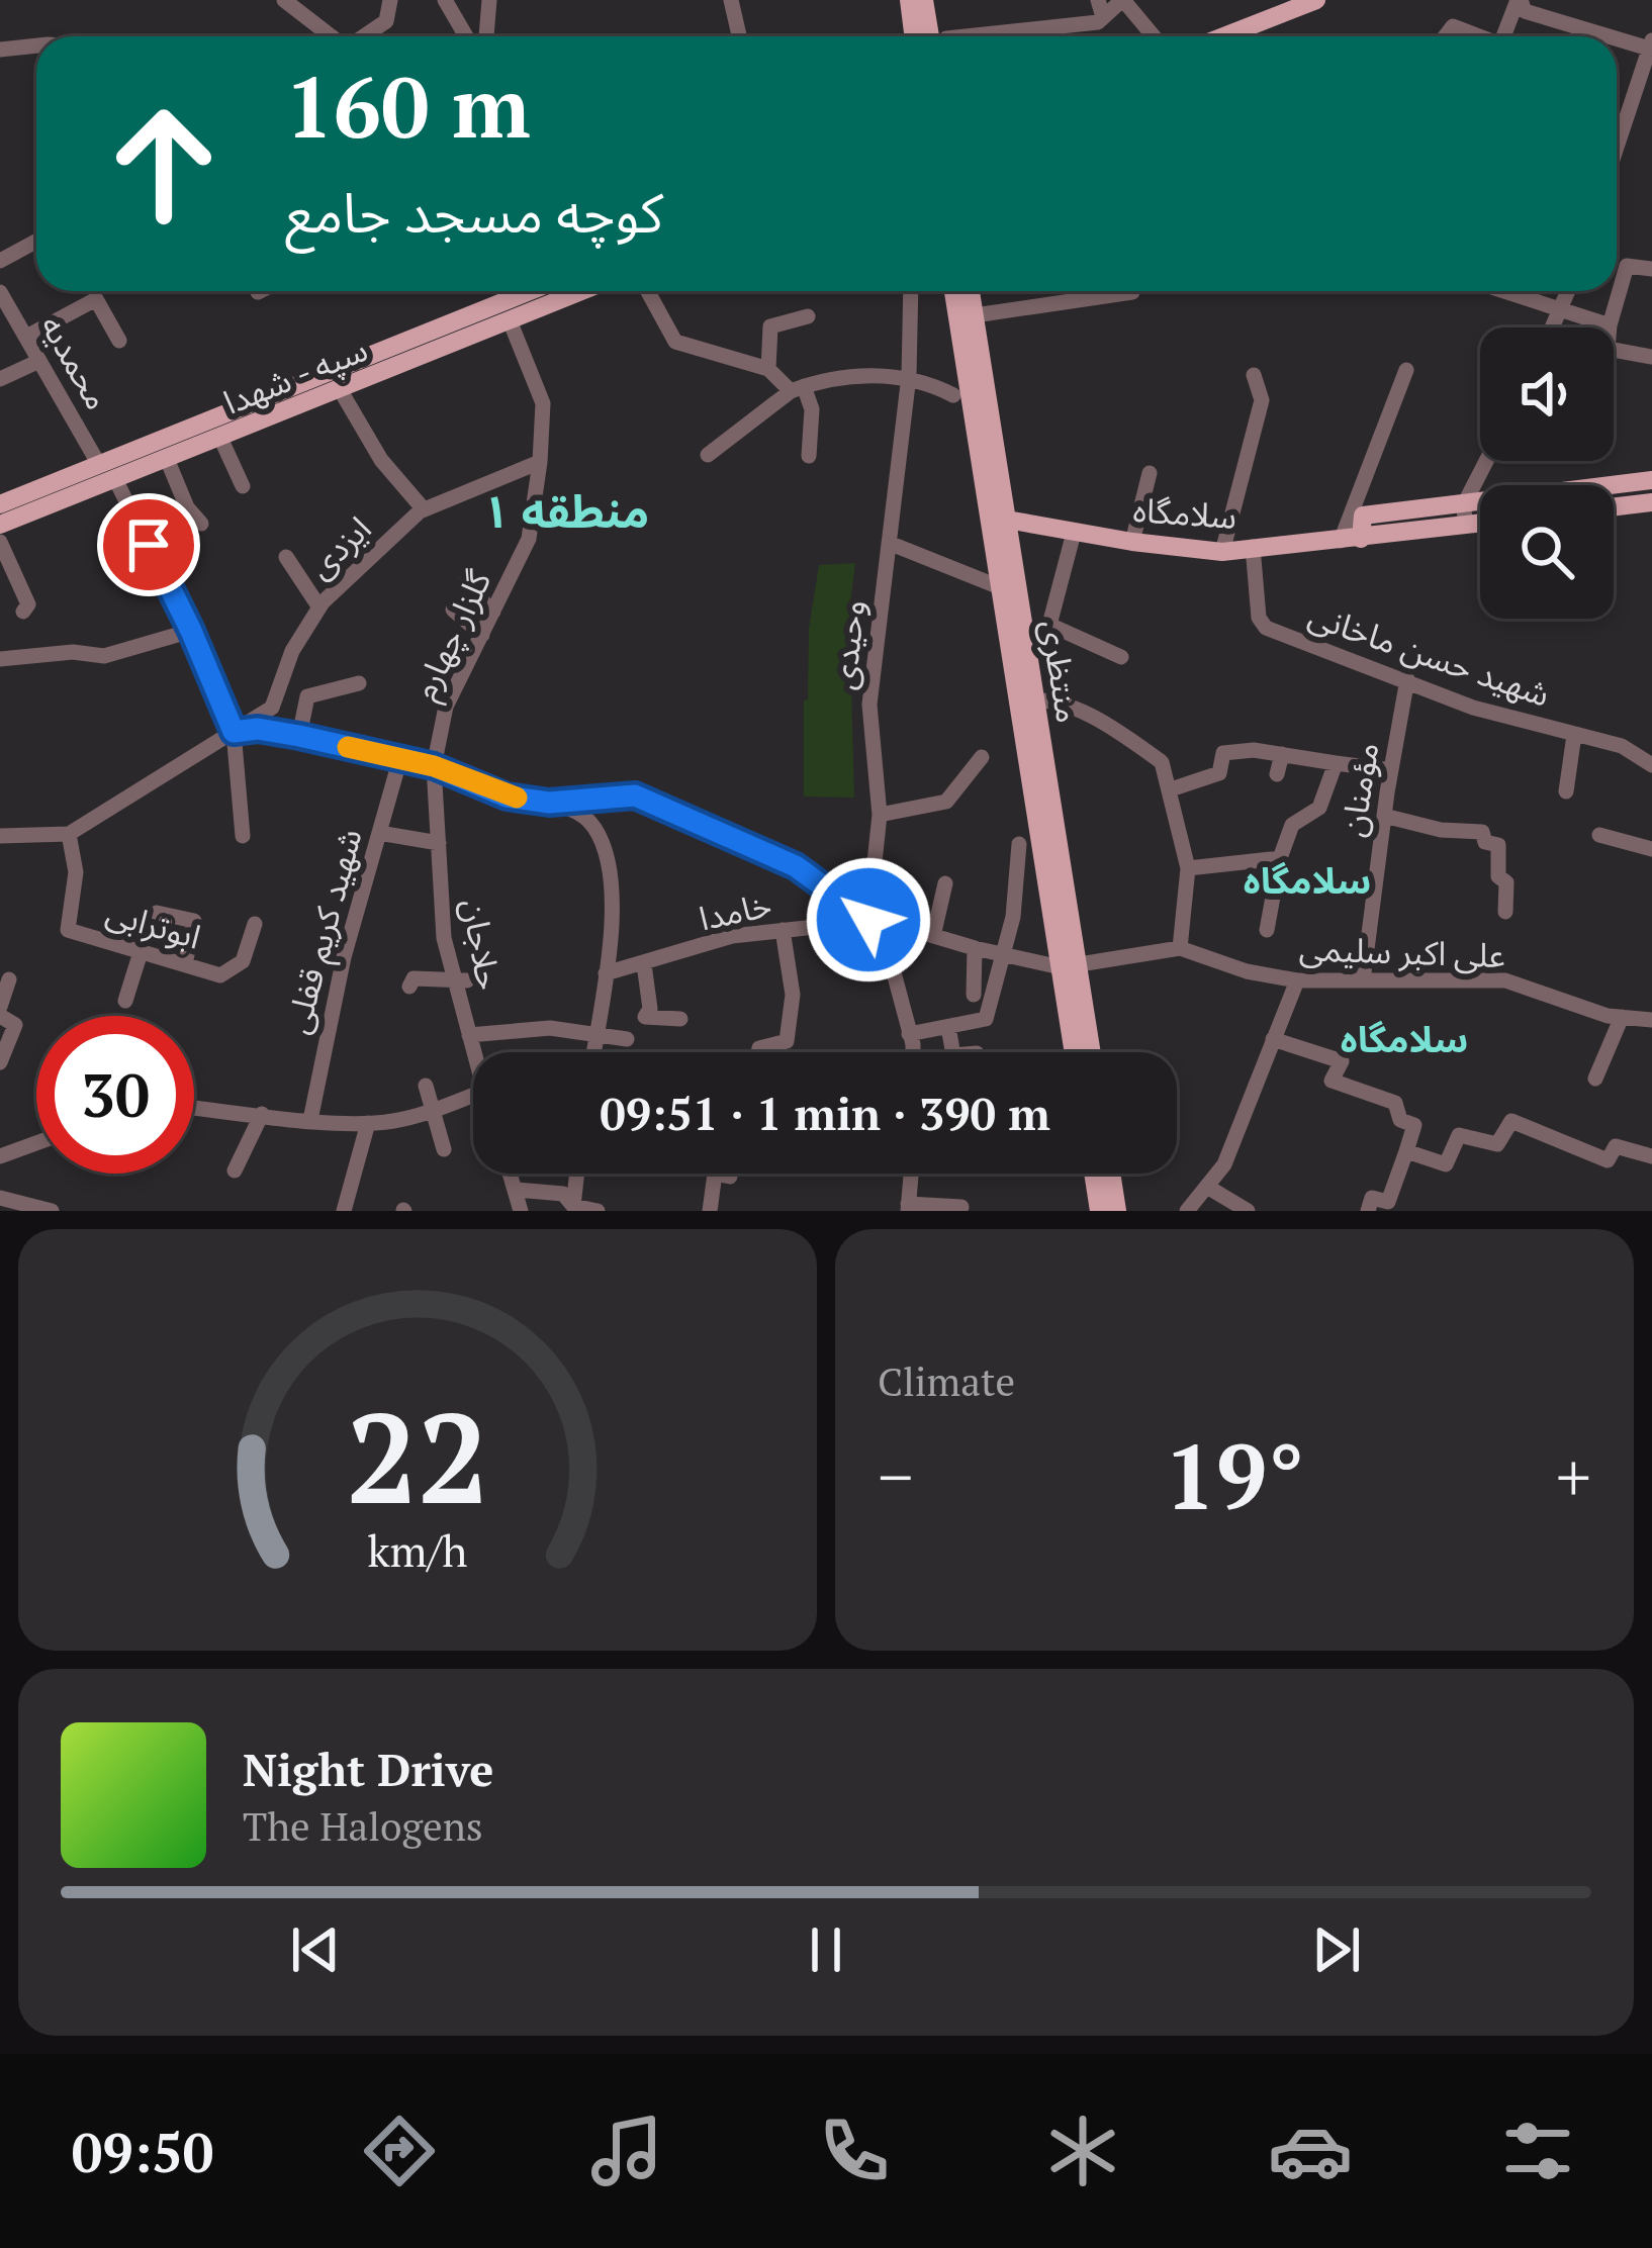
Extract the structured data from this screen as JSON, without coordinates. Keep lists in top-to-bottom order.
{
  "streets": {
    "main road": ["سپه - شهدا", "سلامگاه", "منتظری"],
    "street": [
      "محمدیه",
      "ایزدی",
      "گلزار چهارم",
      "وحیدی",
      "شهید حسن ماخانی",
      "مؤمنان",
      "خامدا",
      "ابوترابی",
      "شهید کریم قفلی",
      "حلاجان",
      "علی اکبر سلیمی"
    ]
  },
  "crossings": [
    ["محمدیه", "سپه - شهدا"],
    ["سپه - شهدا", "گلزار چهارم"],
    ["سلامگاه", "شهید حسن ماخانی"],
    ["سلامگاه", "منتظری"],
    ["ایزدی", "گلزار چهارم"],
    ["ایزدی", "ابوترابی"],
    ["گلزار چهارم", "حلاجان"],
    ["وحیدی", "خامدا"],
    ["شهید حسن ماخانی", "مؤمنان"],
    ["منتظری", "علی اکبر سلیمی"],
    ["مؤمنان", "علی اکبر سلیمی"]
  ],
  "districts": ["منطقه ۱", "سلامگاه", "سلامگاه"],
  "page": {
    "turn": ["160 m", "کوچه مسجد جامع"],
    "limit": "30",
    "trip": "09:51 · 1 min · 390 m",
    "tile": "Climate",
    "heat": ["−", "19°", "+"],
    "song": ["Night Drive", "The Halogens"],
    "tabs": "09:50",
    "gauge": ["22", "km/h"]
  }
}
